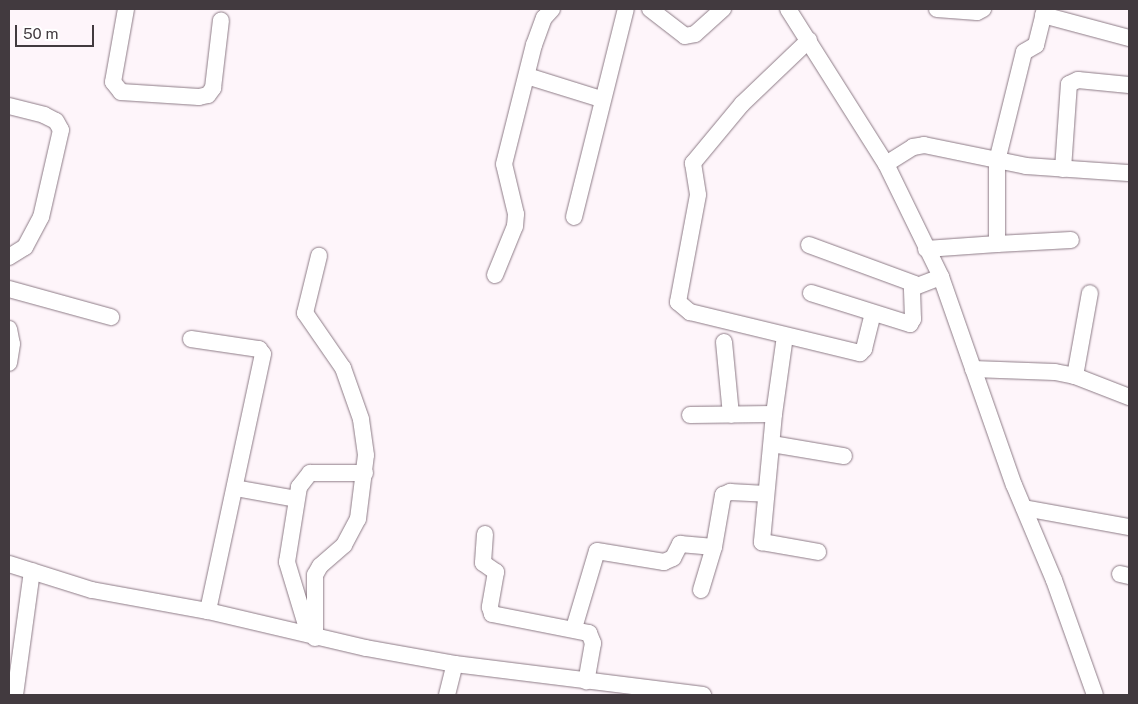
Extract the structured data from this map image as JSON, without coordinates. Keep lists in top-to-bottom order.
{
  "scale_bar": "50 m"
}
